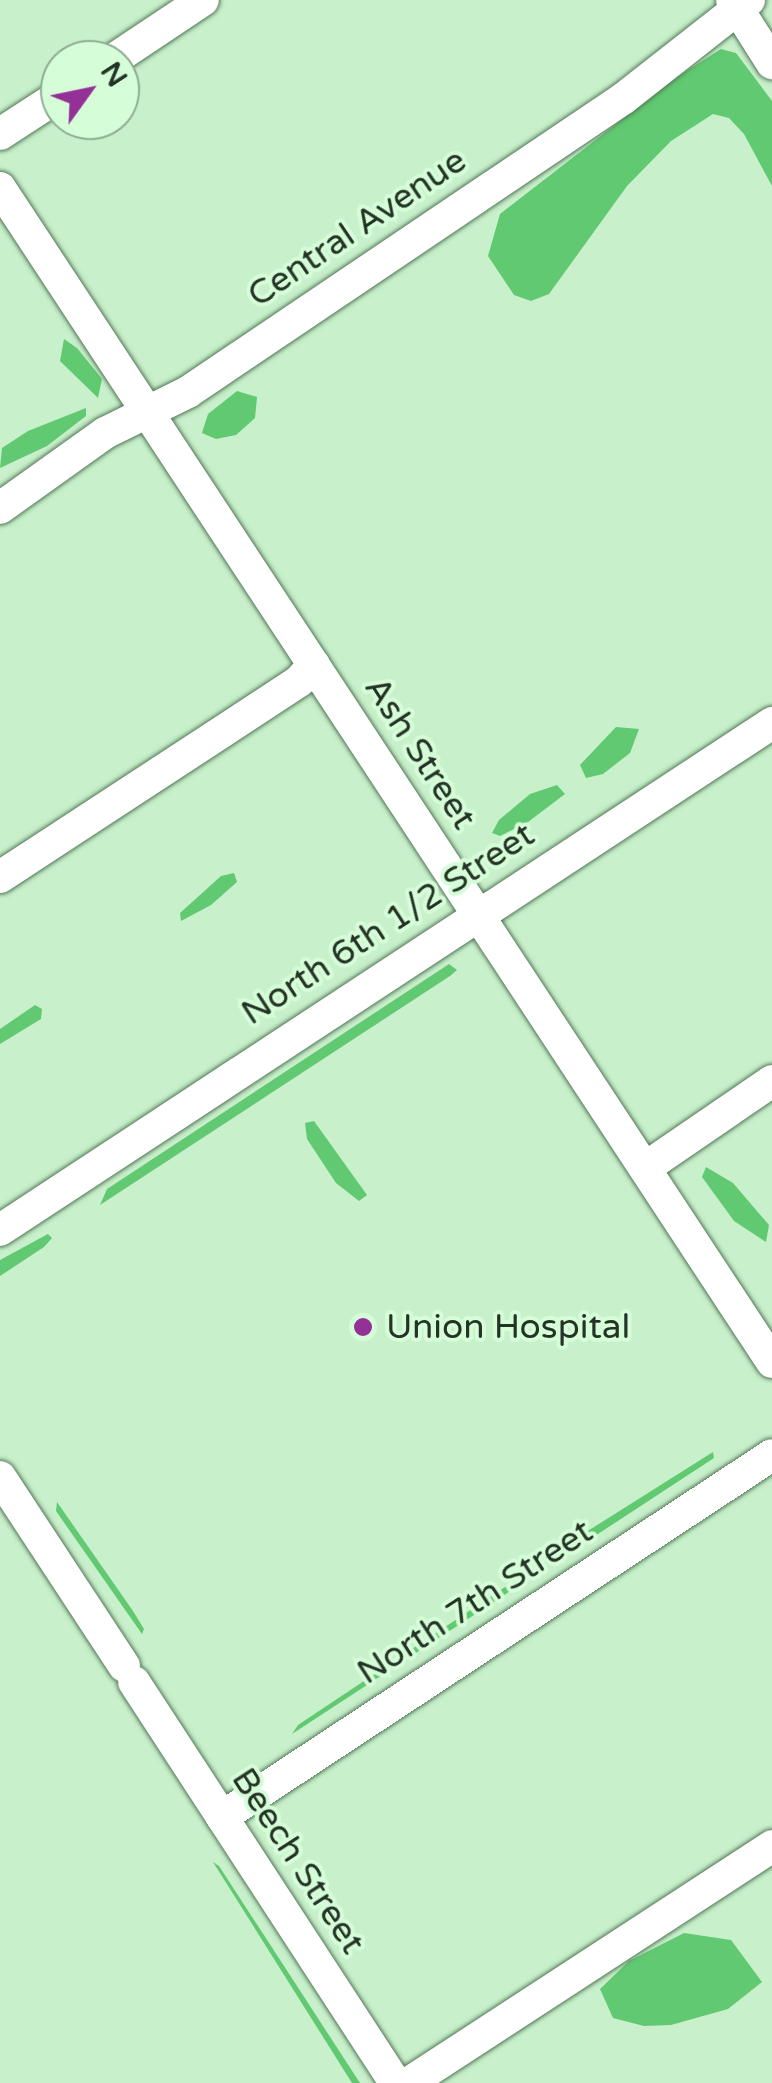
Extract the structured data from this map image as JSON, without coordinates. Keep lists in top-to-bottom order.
{
  "streets": {
    "street": [
      "Central Avenue",
      "Ash Street",
      "North 6th 1/2 Street",
      "North 7th Street",
      "Beech Street"
    ]
  },
  "crossings": [
    ["Central Avenue", "Ash Street"],
    ["Ash Street", "North 6th 1/2 Street"],
    ["North 7th Street", "Beech Street"]
  ],
  "places": ["Union Hospital"],
  "north": "top right"
}
